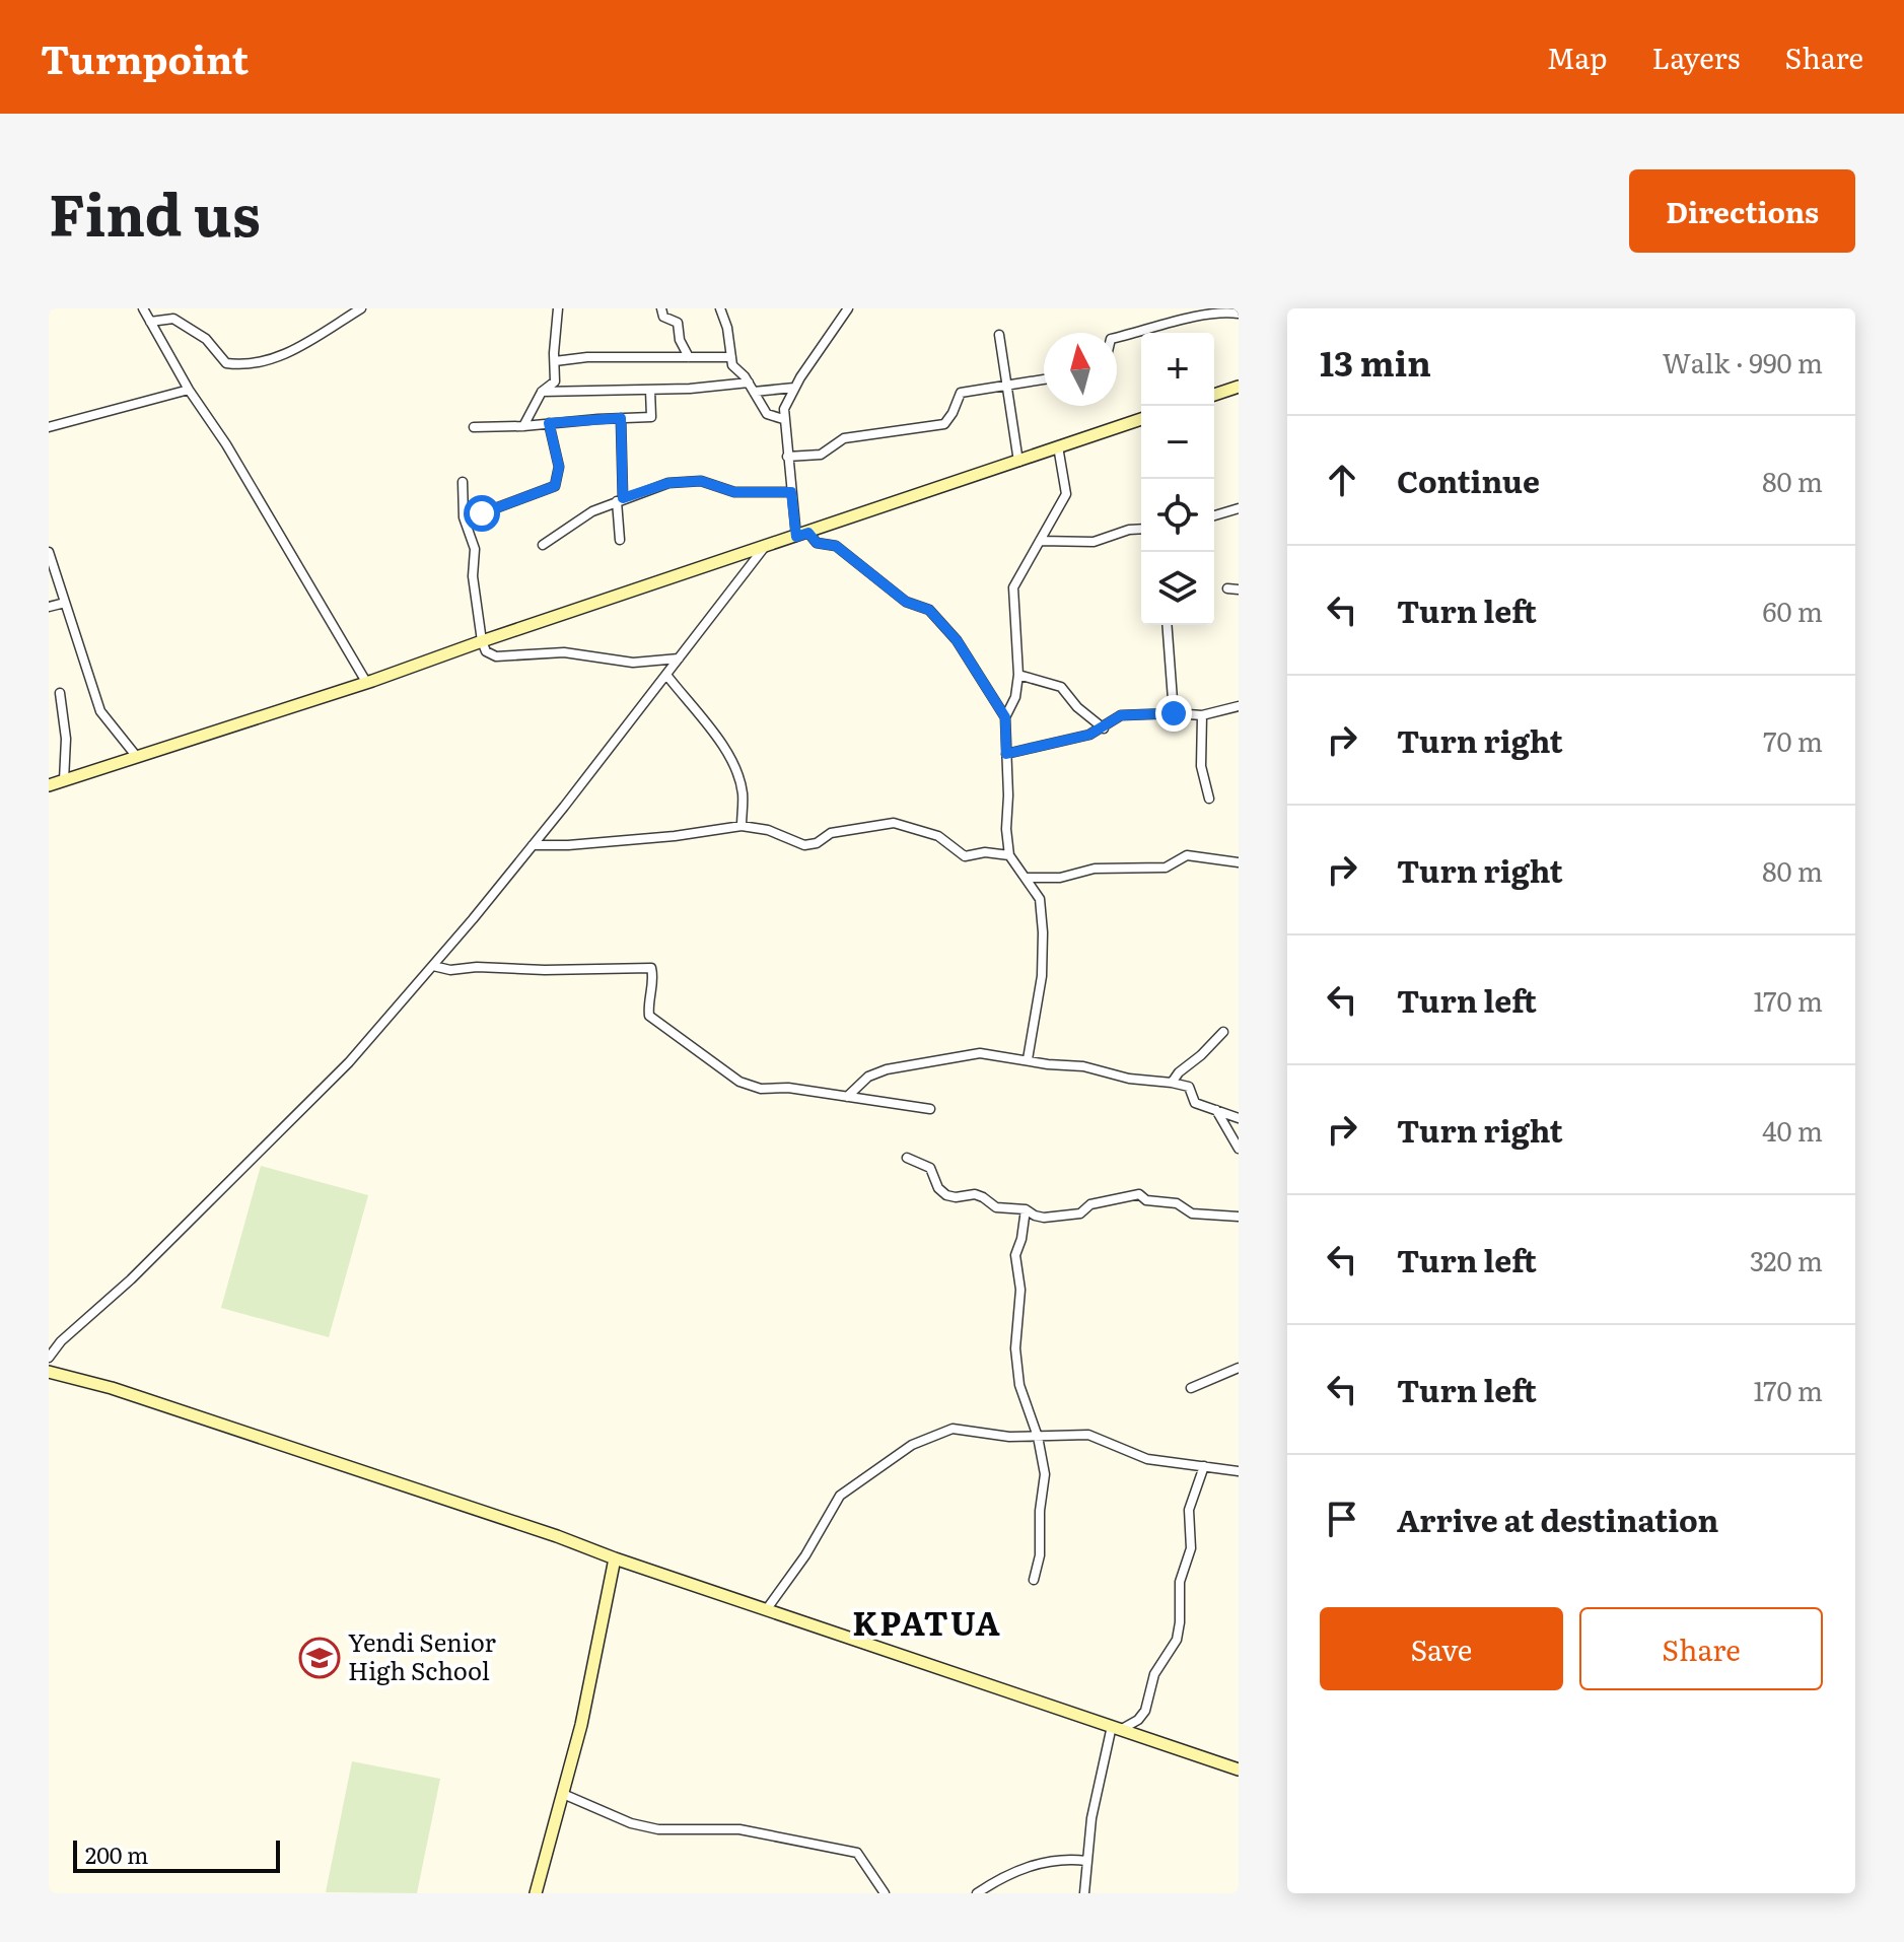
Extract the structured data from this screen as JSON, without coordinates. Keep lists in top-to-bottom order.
{
  "districts": ["KPATUA"],
  "places": {
    "school or university": ["Yendi Senior High School"]
  },
  "scale_bar": "200 m",
  "north": "top",
  "page": {
    "header": "Turnpoint",
    "nav": ["Map", "Layers", "Share"],
    "title": "Find us",
    "buttons": [
      "Directions",
      ["Save", "Share"]
    ],
    "heading": ["13 min", "Walk · 990 m"],
    "map_buttons": ["+", "−"],
    "list": [
      ["Continue", "80 m"],
      ["Turn left", "60 m"],
      ["Turn right", "70 m"],
      ["Turn right", "80 m"],
      ["Turn left", "170 m"],
      ["Turn right", "40 m"],
      ["Turn left", "320 m"],
      ["Turn left", "170 m"],
      "Arrive at destination"
    ],
    "scale": "200 m"
  }
}
